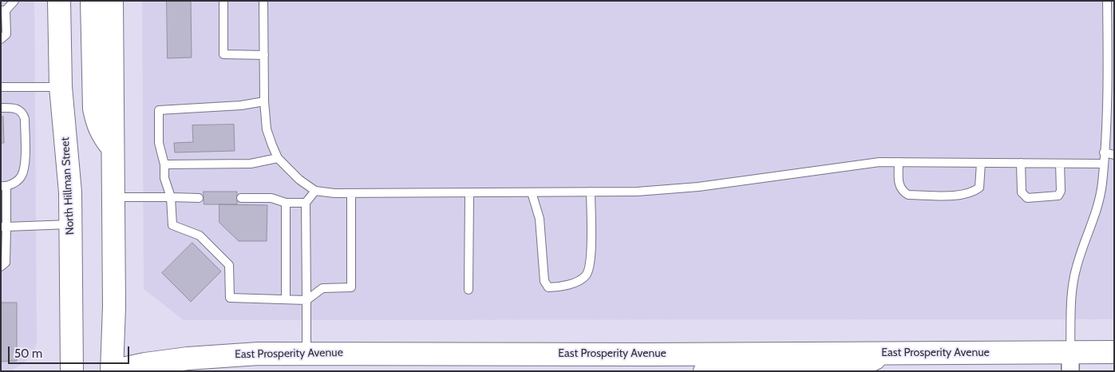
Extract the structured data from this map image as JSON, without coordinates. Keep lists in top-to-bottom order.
{
  "streets": {
    "main road": ["North Hillman Street", "East Prosperity Avenue"]
  },
  "scale_bar": "50 m"
}
